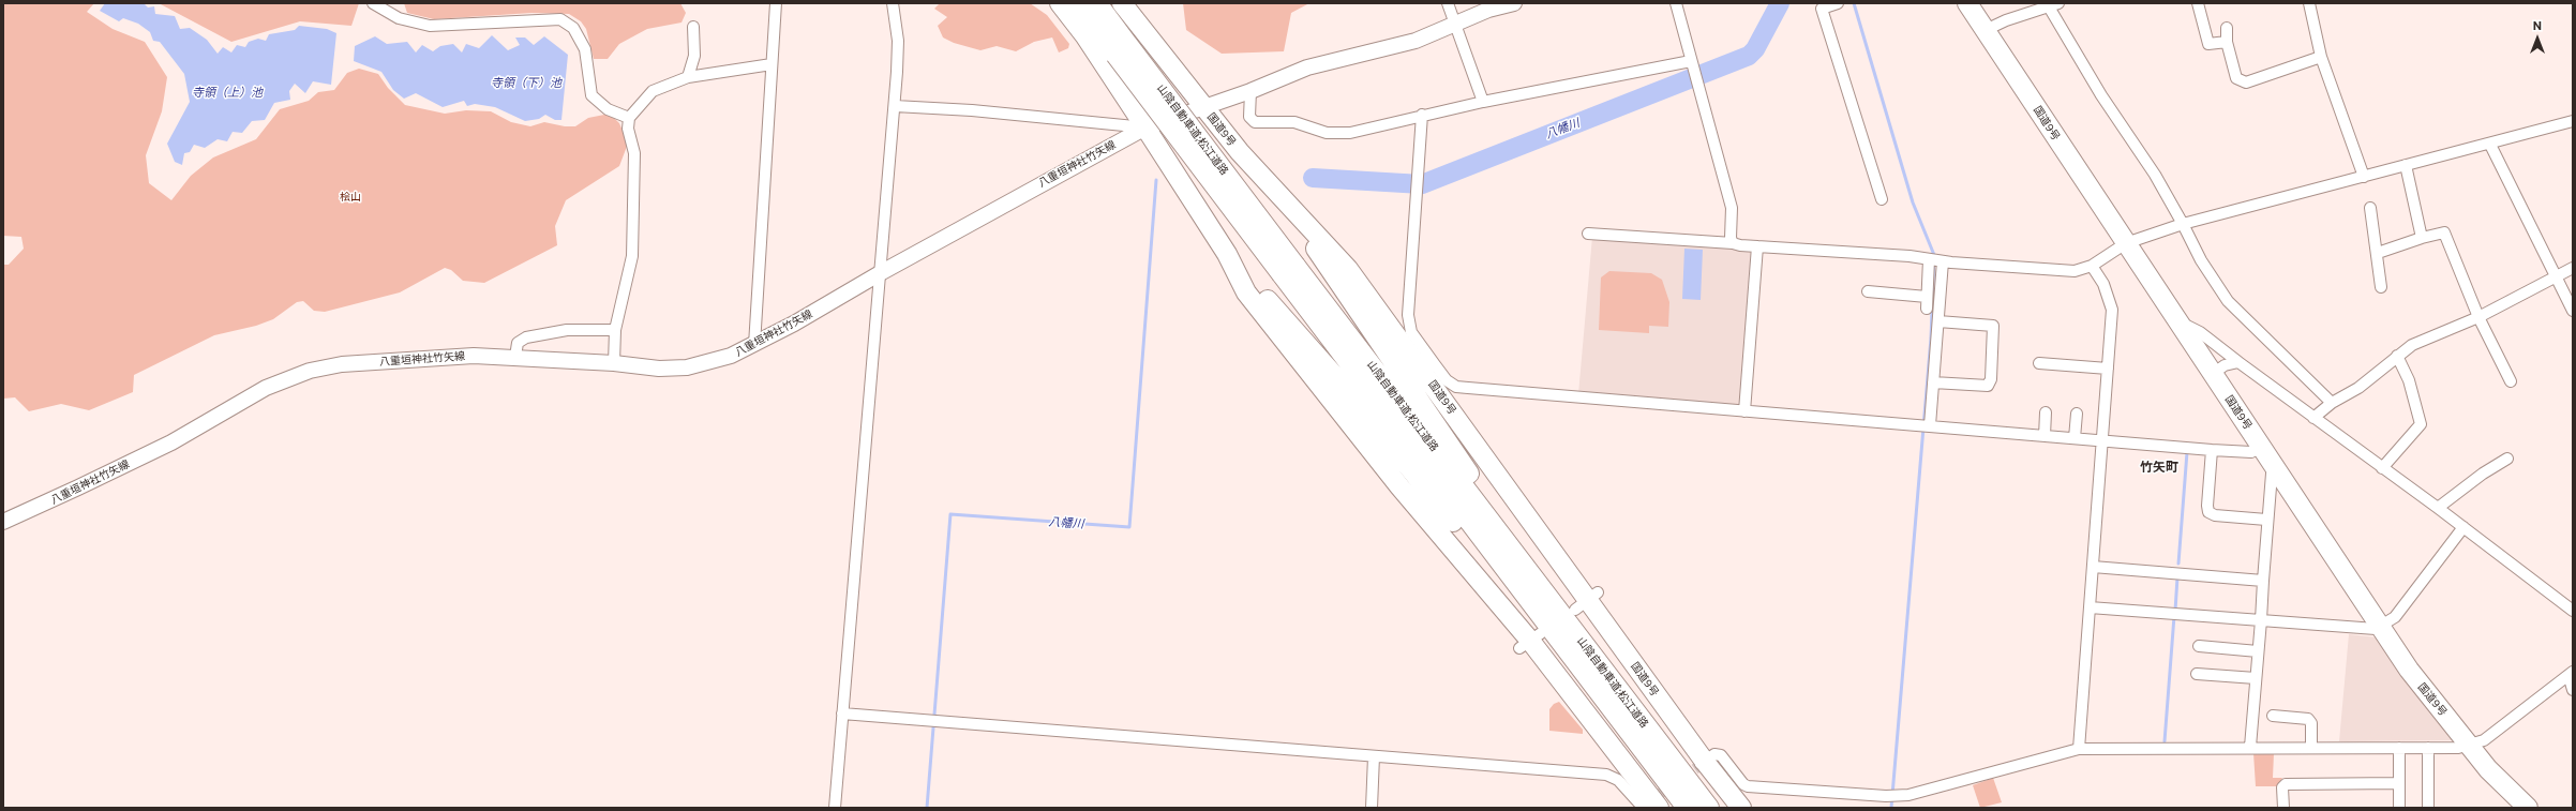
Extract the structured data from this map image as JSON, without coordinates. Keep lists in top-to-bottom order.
{
  "streets": {
    "highway": ["国道9号", "山陰自動車道;松江道路"],
    "main road": ["八重垣神社竹矢線"]
  },
  "crossings": [
    ["国道9号", "八重垣神社竹矢線"]
  ],
  "districts": ["竹矢町"],
  "water": ["寺領（下）池", "寺領（上）池", "八幡川"],
  "parks": ["桧山"],
  "north": "top"
}
